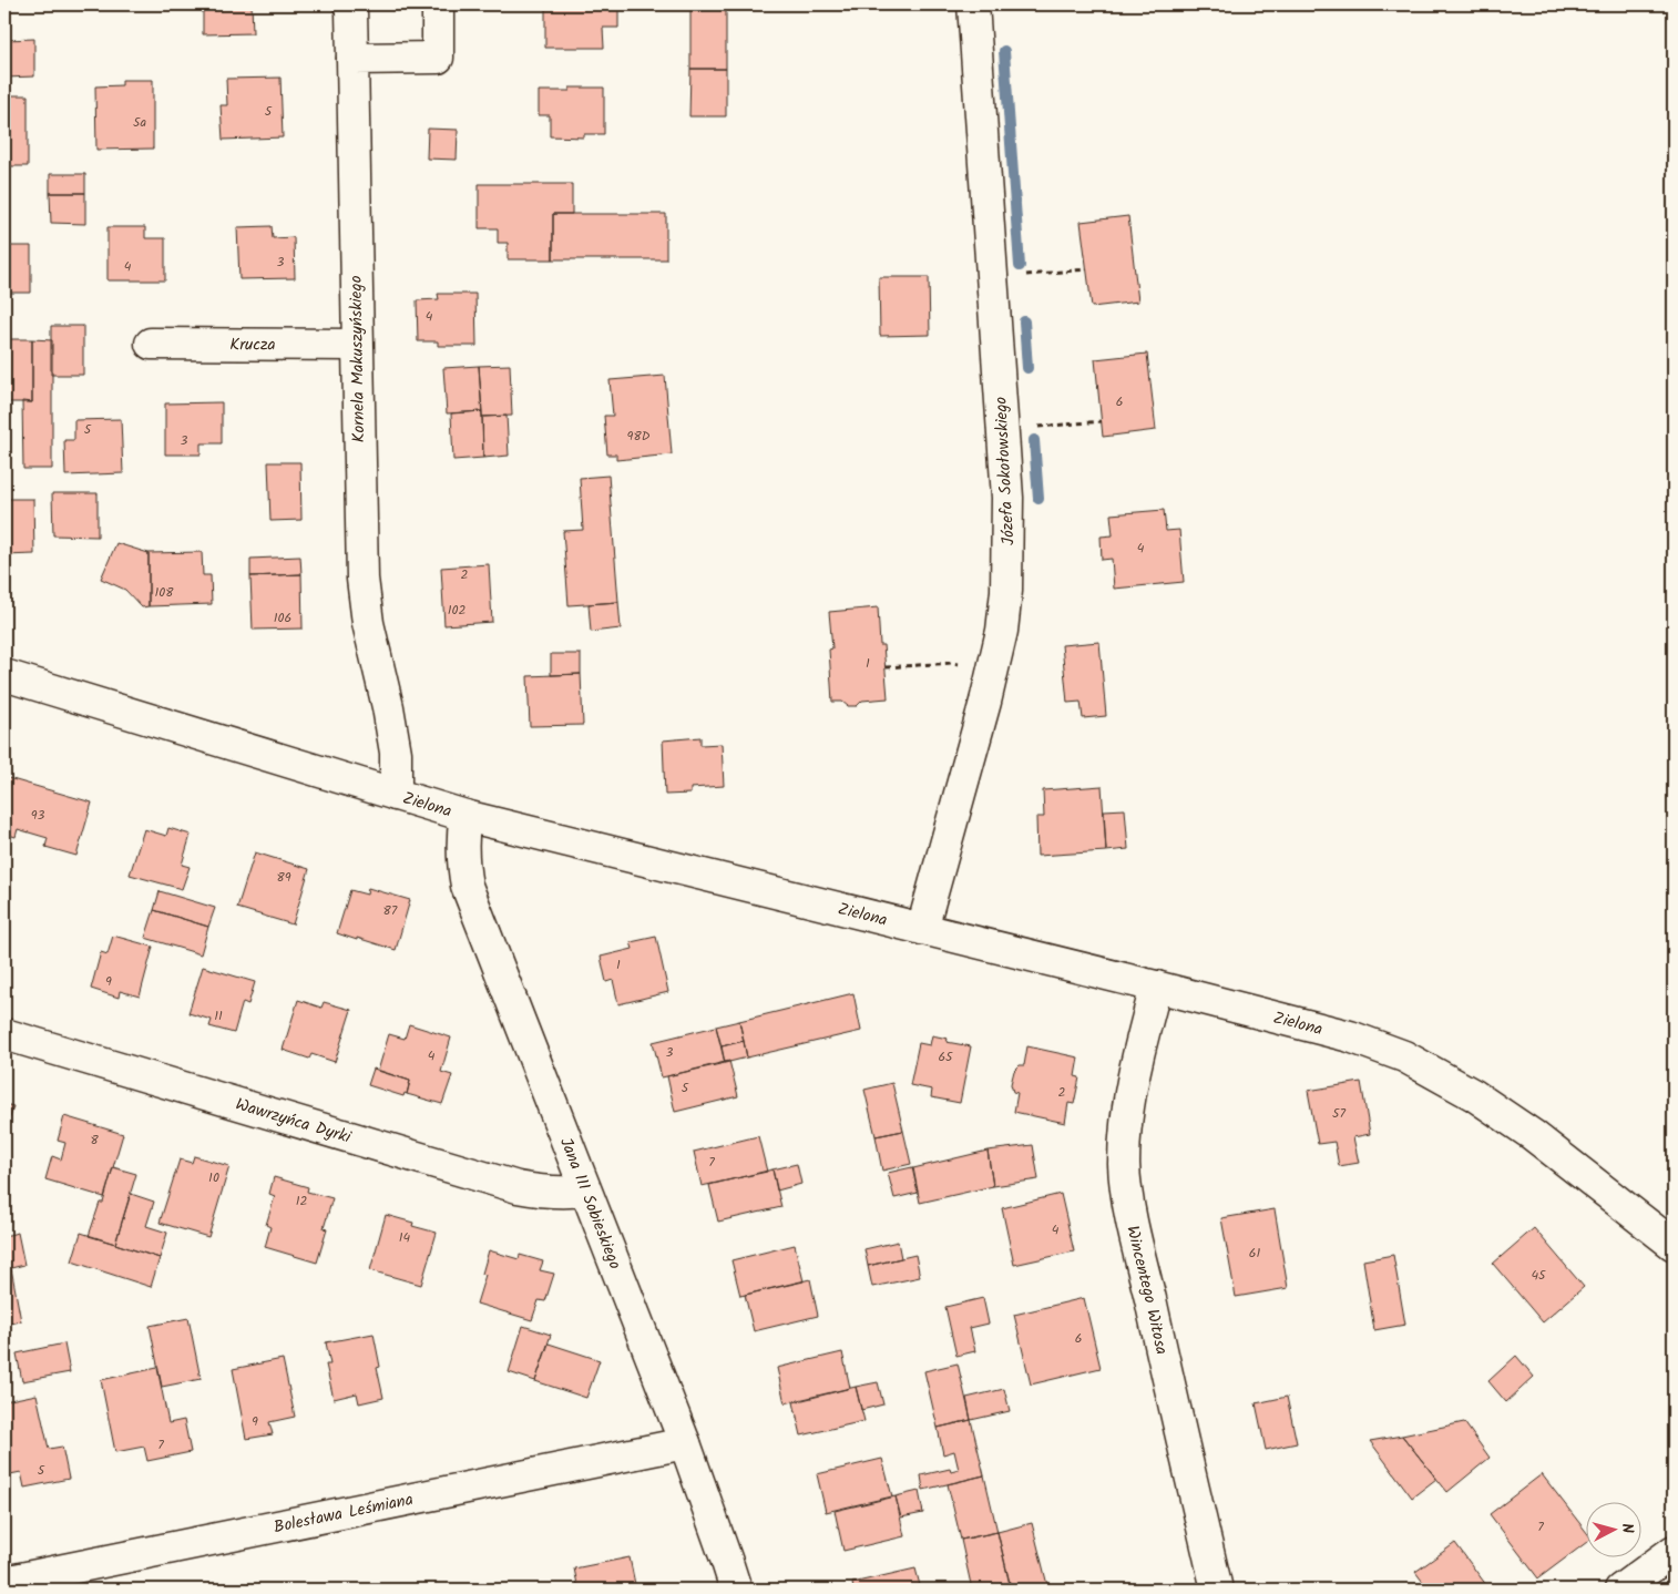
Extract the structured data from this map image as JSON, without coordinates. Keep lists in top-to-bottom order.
{
  "streets": {
    "street": [
      "Krucza",
      "Kornela Makuszyńskiego",
      "Józefa Sokołowskiego",
      "Zielona",
      "Wawrzyńca Dyrki",
      "Jana III Sobieskiego",
      "Wincentego Witosa",
      "Bolesława Leśmiana"
    ]
  },
  "crossings": [
    ["Krucza", "Kornela Makuszyńskiego"],
    ["Kornela Makuszyńskiego", "Zielona"],
    ["Józefa Sokołowskiego", "Zielona"],
    ["Zielona", "Jana III Sobieskiego"],
    ["Zielona", "Wincentego Witosa"],
    ["Wawrzyńca Dyrki", "Jana III Sobieskiego"],
    ["Jana III Sobieskiego", "Bolesława Leśmiana"]
  ],
  "house_numbers": [
    "5",
    "5a",
    "3",
    "4",
    "4",
    "6",
    "5",
    "98D",
    "3",
    "4",
    "2",
    "108",
    "102",
    "106",
    "1",
    "93",
    "89",
    "87",
    "1",
    "9",
    "11",
    "3",
    "4",
    "65",
    "5",
    "2",
    "57",
    "8",
    "7",
    "10",
    "12",
    "4",
    "14",
    "61",
    "45",
    "6",
    "9",
    "7",
    "5",
    "7"
  ],
  "north": "right"
}
